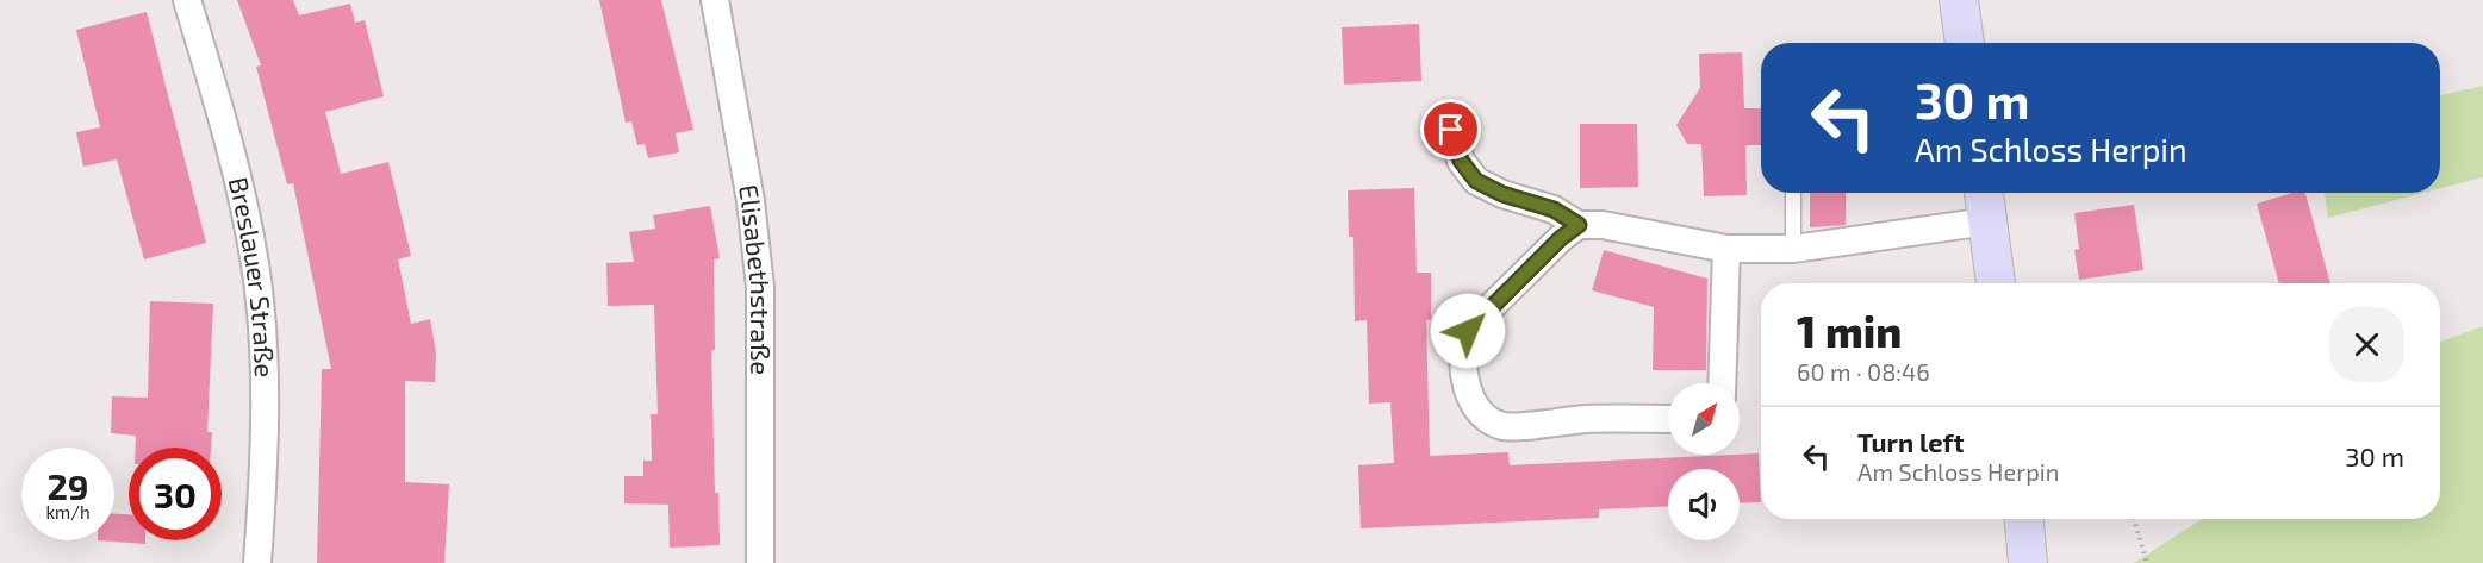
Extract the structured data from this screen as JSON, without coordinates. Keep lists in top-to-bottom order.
{
  "streets": {
    "street": ["Breslauer Straße", "Elisabethstraße"]
  },
  "north": "top right",
  "page": {
    "turn": ["30 m", "Am Schloss Herpin"],
    "heading": ["1 min", "60 m · 08:46"],
    "list": [
      {
        "name": "Turn left",
        "note": "Am Schloss Herpin",
        "value": "30 m"
      }
    ],
    "speed": "29 km/h",
    "limit": "30"
  }
}
